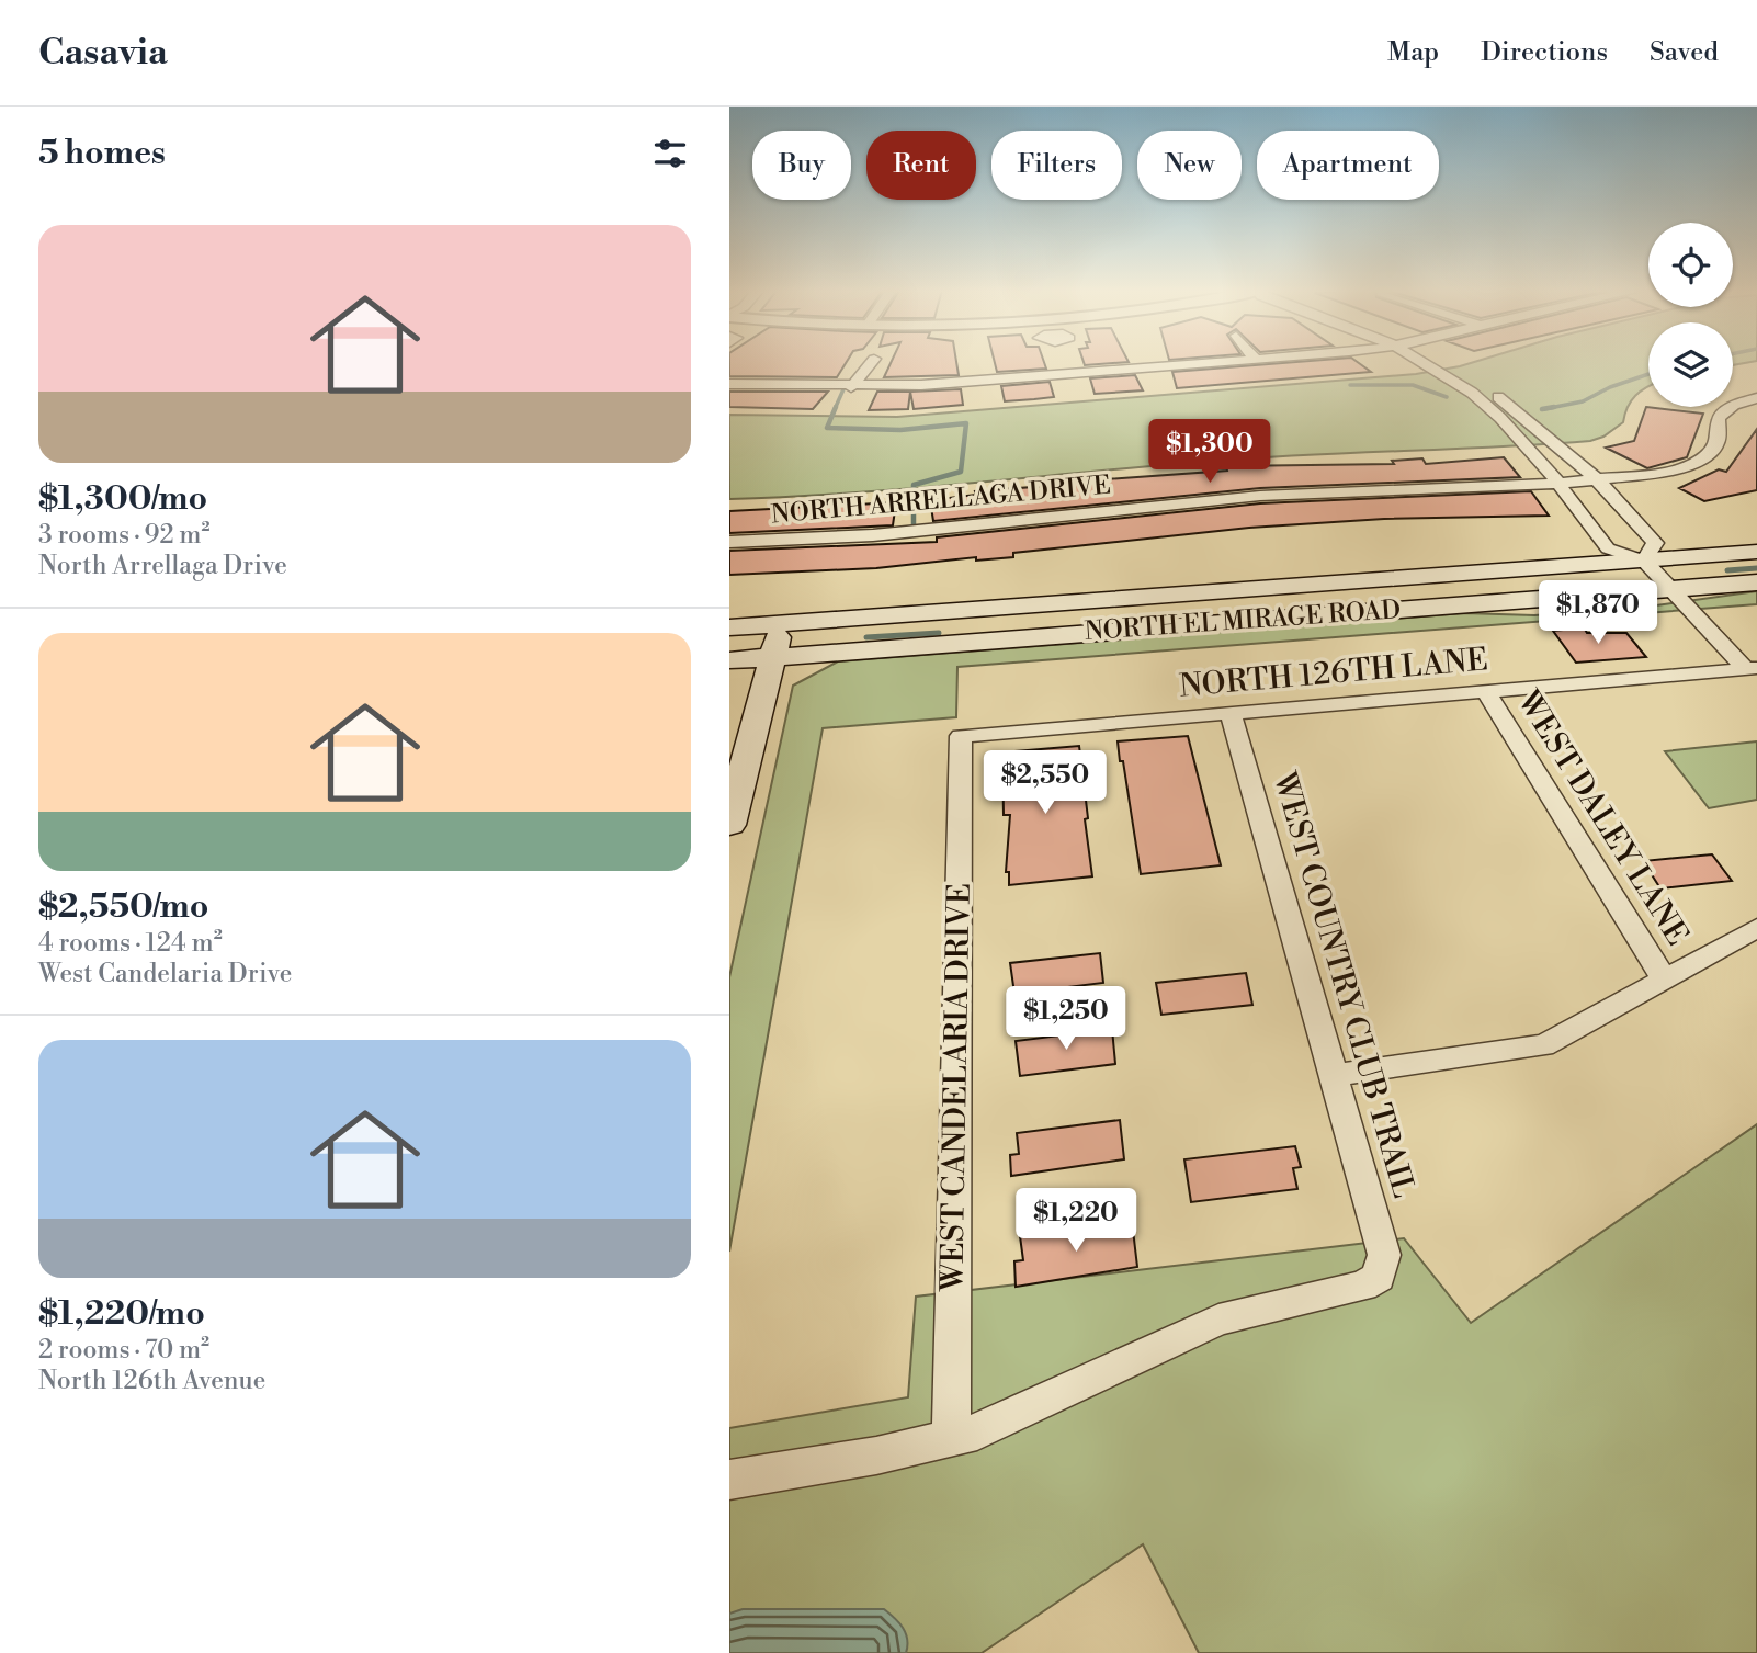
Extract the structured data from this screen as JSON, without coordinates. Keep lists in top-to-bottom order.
{
  "streets": {
    "main road": ["NORTH EL MIRAGE ROAD"],
    "street": [
      "NORTH ARRELLAGA DRIVE",
      "NORTH 126TH LANE",
      "WEST DALEY LANE",
      "WEST COUNTRY CLUB TRAIL",
      "WEST CANDELARIA DRIVE"
    ]
  },
  "crossings": [
    ["NORTH 126TH LANE", "WEST DALEY LANE"],
    ["NORTH 126TH LANE", "WEST COUNTRY CLUB TRAIL"],
    ["NORTH 126TH LANE", "WEST CANDELARIA DRIVE"],
    ["WEST COUNTRY CLUB TRAIL", "WEST CANDELARIA DRIVE"]
  ],
  "page": {
    "header": "Casavia",
    "nav": ["Map", "Directions", "Saved"],
    "heading": "5 homes",
    "chip": [
      "Buy",
      "Rent",
      "Filters",
      "New",
      "Apartment"
    ],
    "list": [
      {
        "name": "$1,300/mo",
        "note": "3 rooms · 92 m² · North Arrellaga Drive"
      },
      {
        "name": "$2,550/mo",
        "note": "4 rooms · 124 m² · West Candelaria Drive"
      },
      {
        "name": "$1,220/mo",
        "note": "2 rooms · 70 m² · North 126th Avenue"
      }
    ],
    "price": [
      "$1,300",
      "$1,870",
      "$2,550",
      "$1,250",
      "$1,220"
    ]
  }
}
